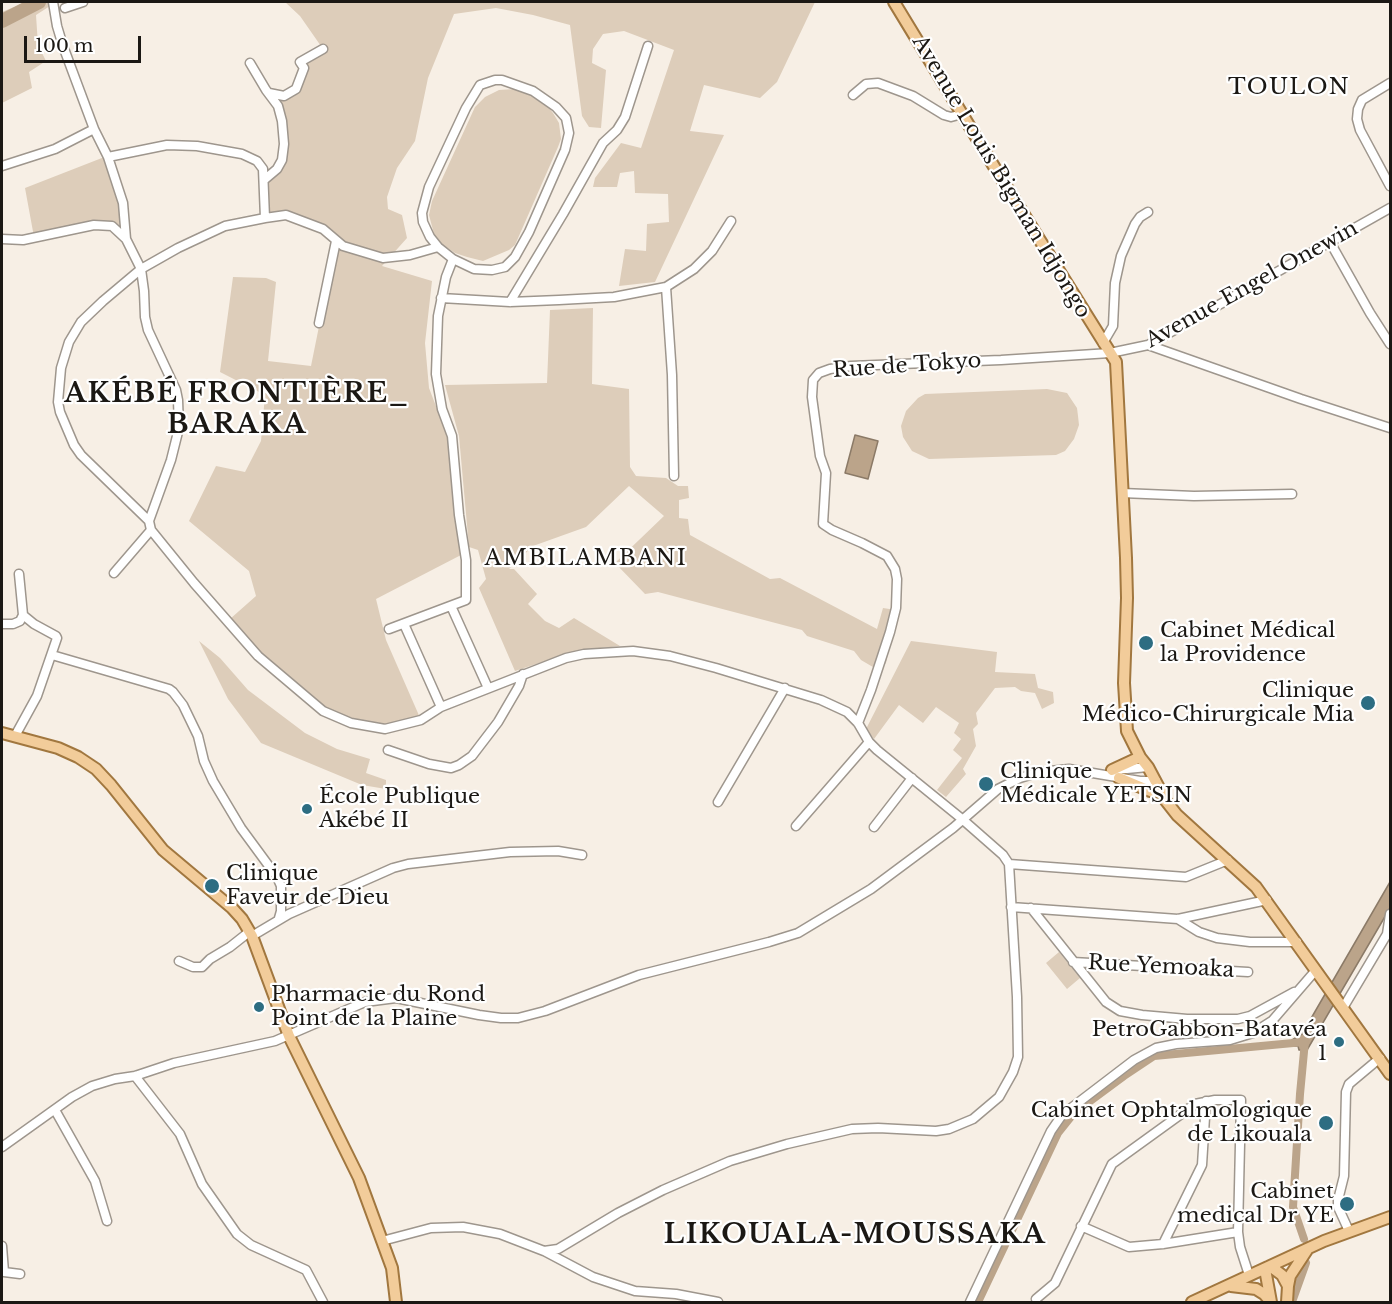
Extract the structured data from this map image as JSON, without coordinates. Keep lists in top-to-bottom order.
{
  "streets": {
    "main road": ["Avenue Louis Bigman Idjongo"],
    "street": ["Avenue Engel Onewin", "Rue de Tokyo", "Rue Yemoaka"]
  },
  "crossings": [
    ["Avenue Louis Bigman Idjongo", "Avenue Engel Onewin"],
    ["Avenue Louis Bigman Idjongo", "Rue de Tokyo"],
    ["Avenue Engel Onewin", "Rue de Tokyo"]
  ],
  "districts": [
    "TOULON",
    "AKÉBÉ FRONTIÈRE_ BARAKA",
    "AMBILAMBANI",
    "LIKOUALA-MOUSSAKA"
  ],
  "places": [
    "Cabinet Médical la Providence",
    "Clinique Médico-Chirurgicale Mia",
    "Clinique Médicale YETSIN",
    "École Publique Akébé II",
    "Clinique Faveur de Dieu",
    "Pharmacie du Rond Point de la Plaine",
    "PetroGabbon-Batavéa 1",
    "Cabinet Ophtalmologique de Likouala",
    "Cabinet medical Dr YE"
  ],
  "scale_bar": "100 m"
}
